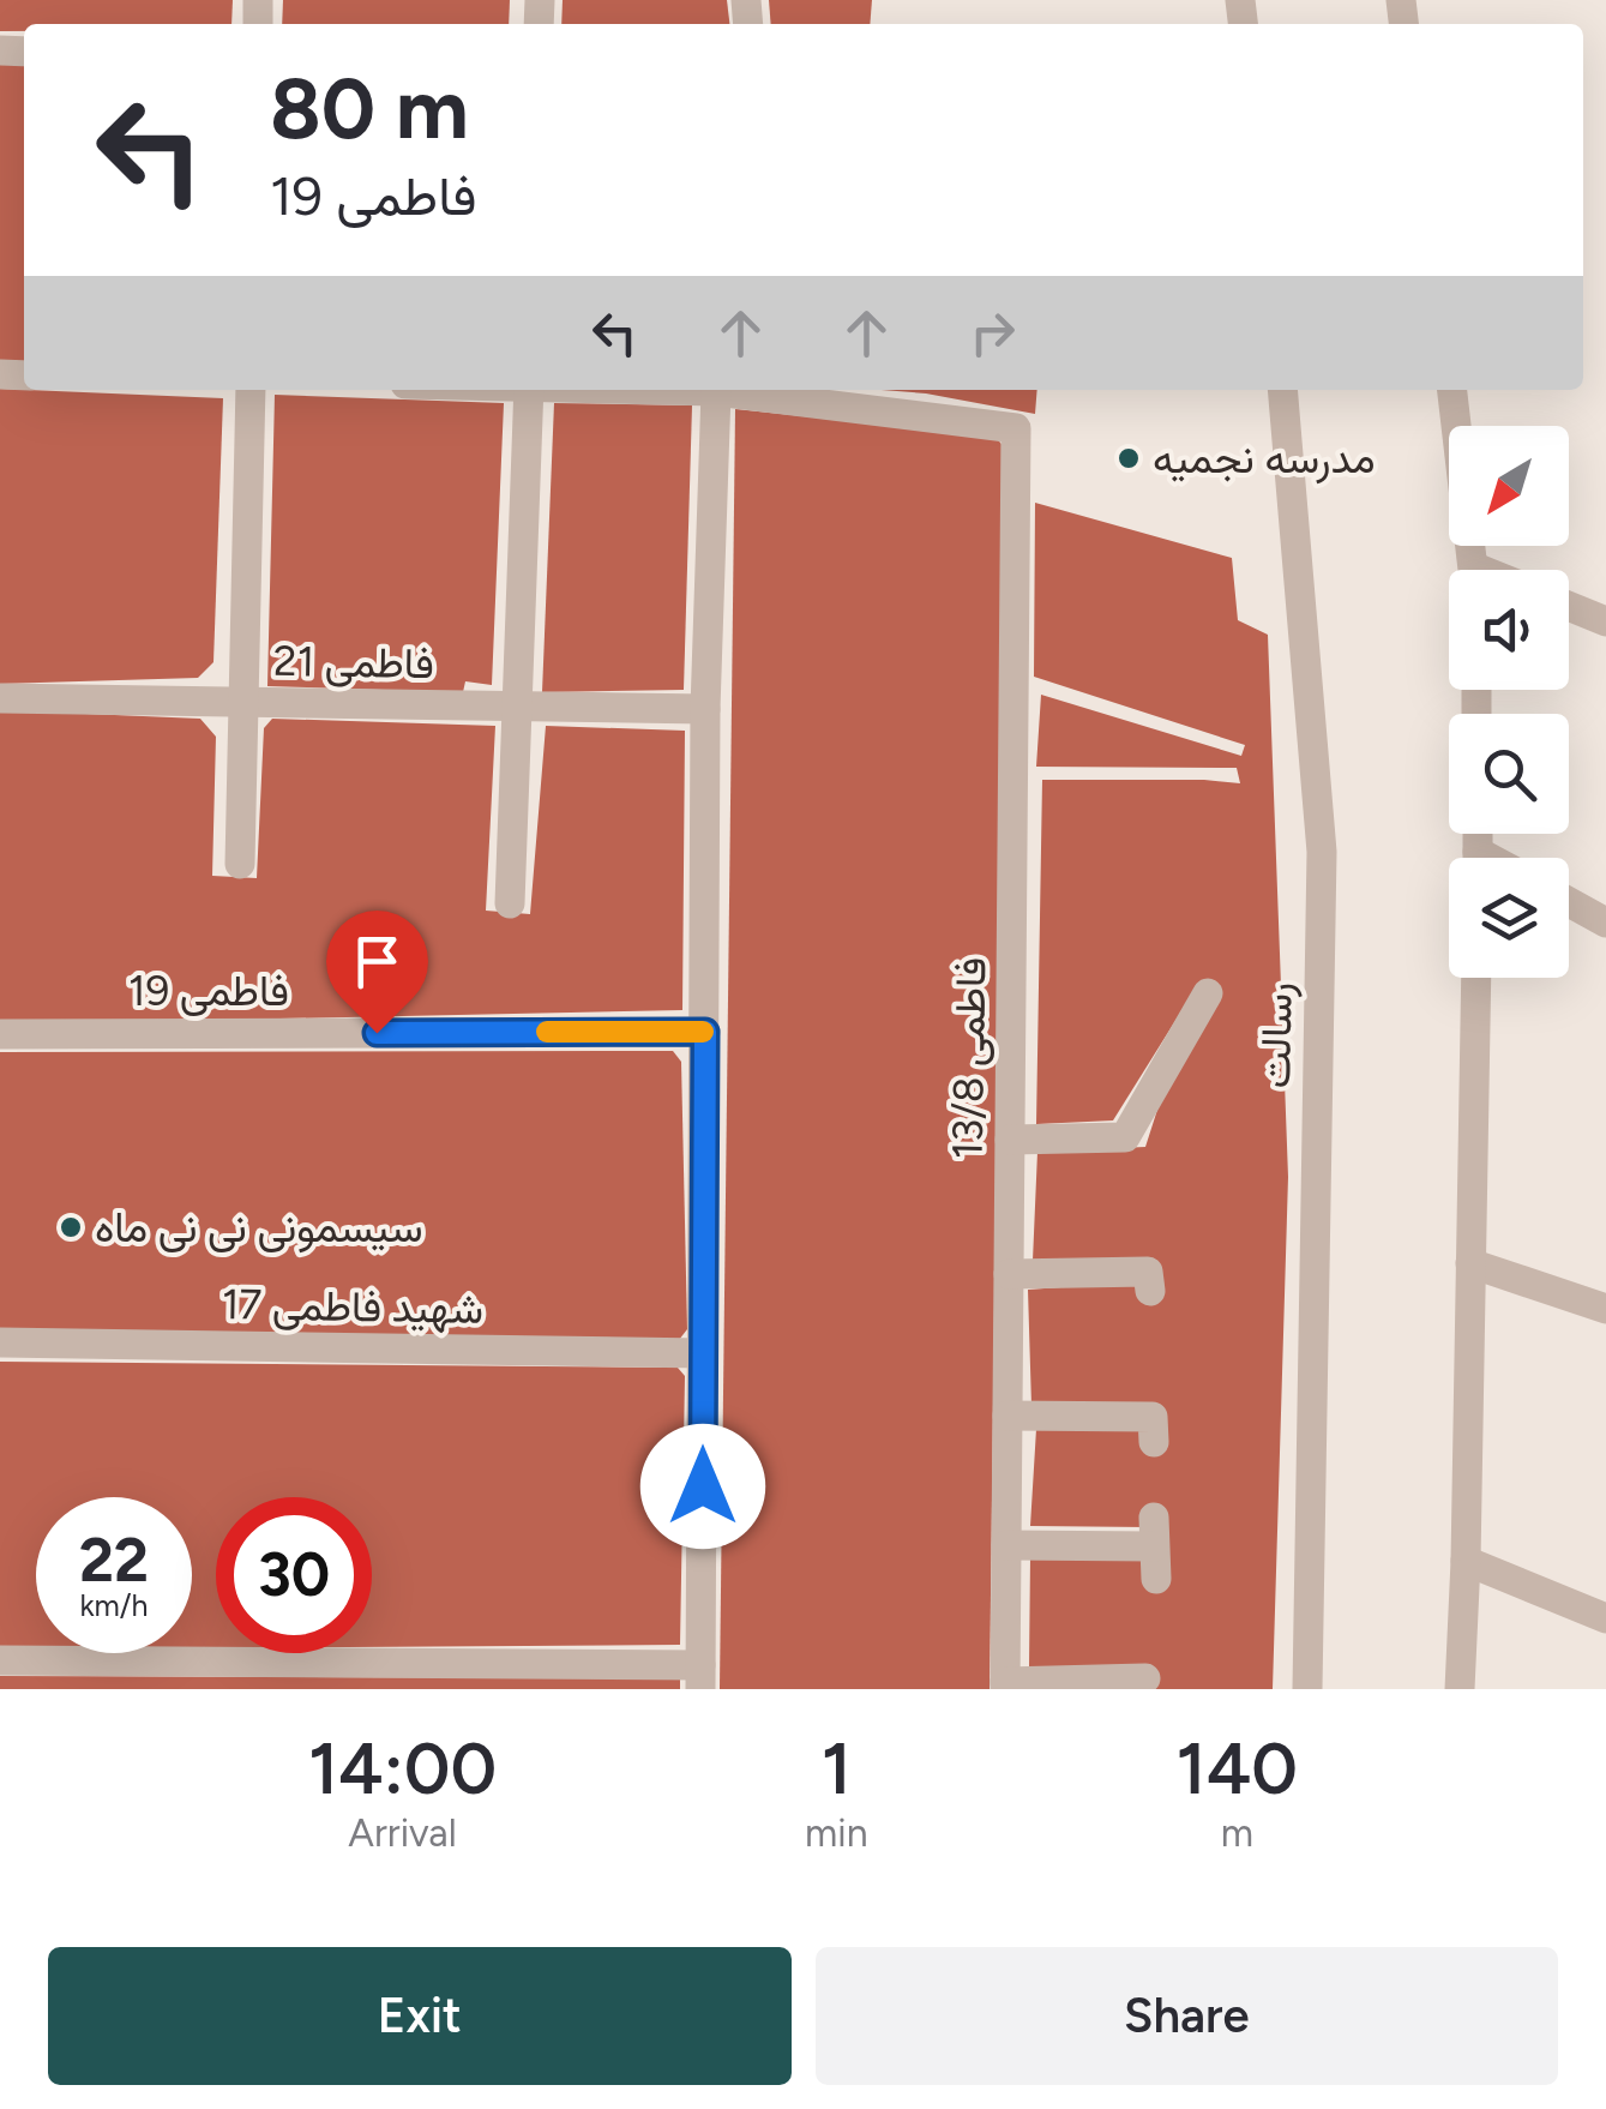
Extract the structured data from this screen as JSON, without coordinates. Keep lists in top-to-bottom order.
{
  "streets": {
    "street": [
      "فاطمی 21",
      "فاطمی 19",
      "رسالت",
      "فاطمی 13/8",
      "شهید فاطمی 17"
    ]
  },
  "places": ["مدرسه نجمیه", "سیسمونی نی نی ماه"],
  "north": "bottom left",
  "page": {
    "turn": ["80 m", "فاطمی 19"],
    "speed": "22 km/h",
    "limit": "30",
    "eta": [
      "14:00",
      "Arrival",
      "1",
      "min",
      "140",
      "m"
    ],
    "buttons": ["Exit", "Share"]
  }
}
